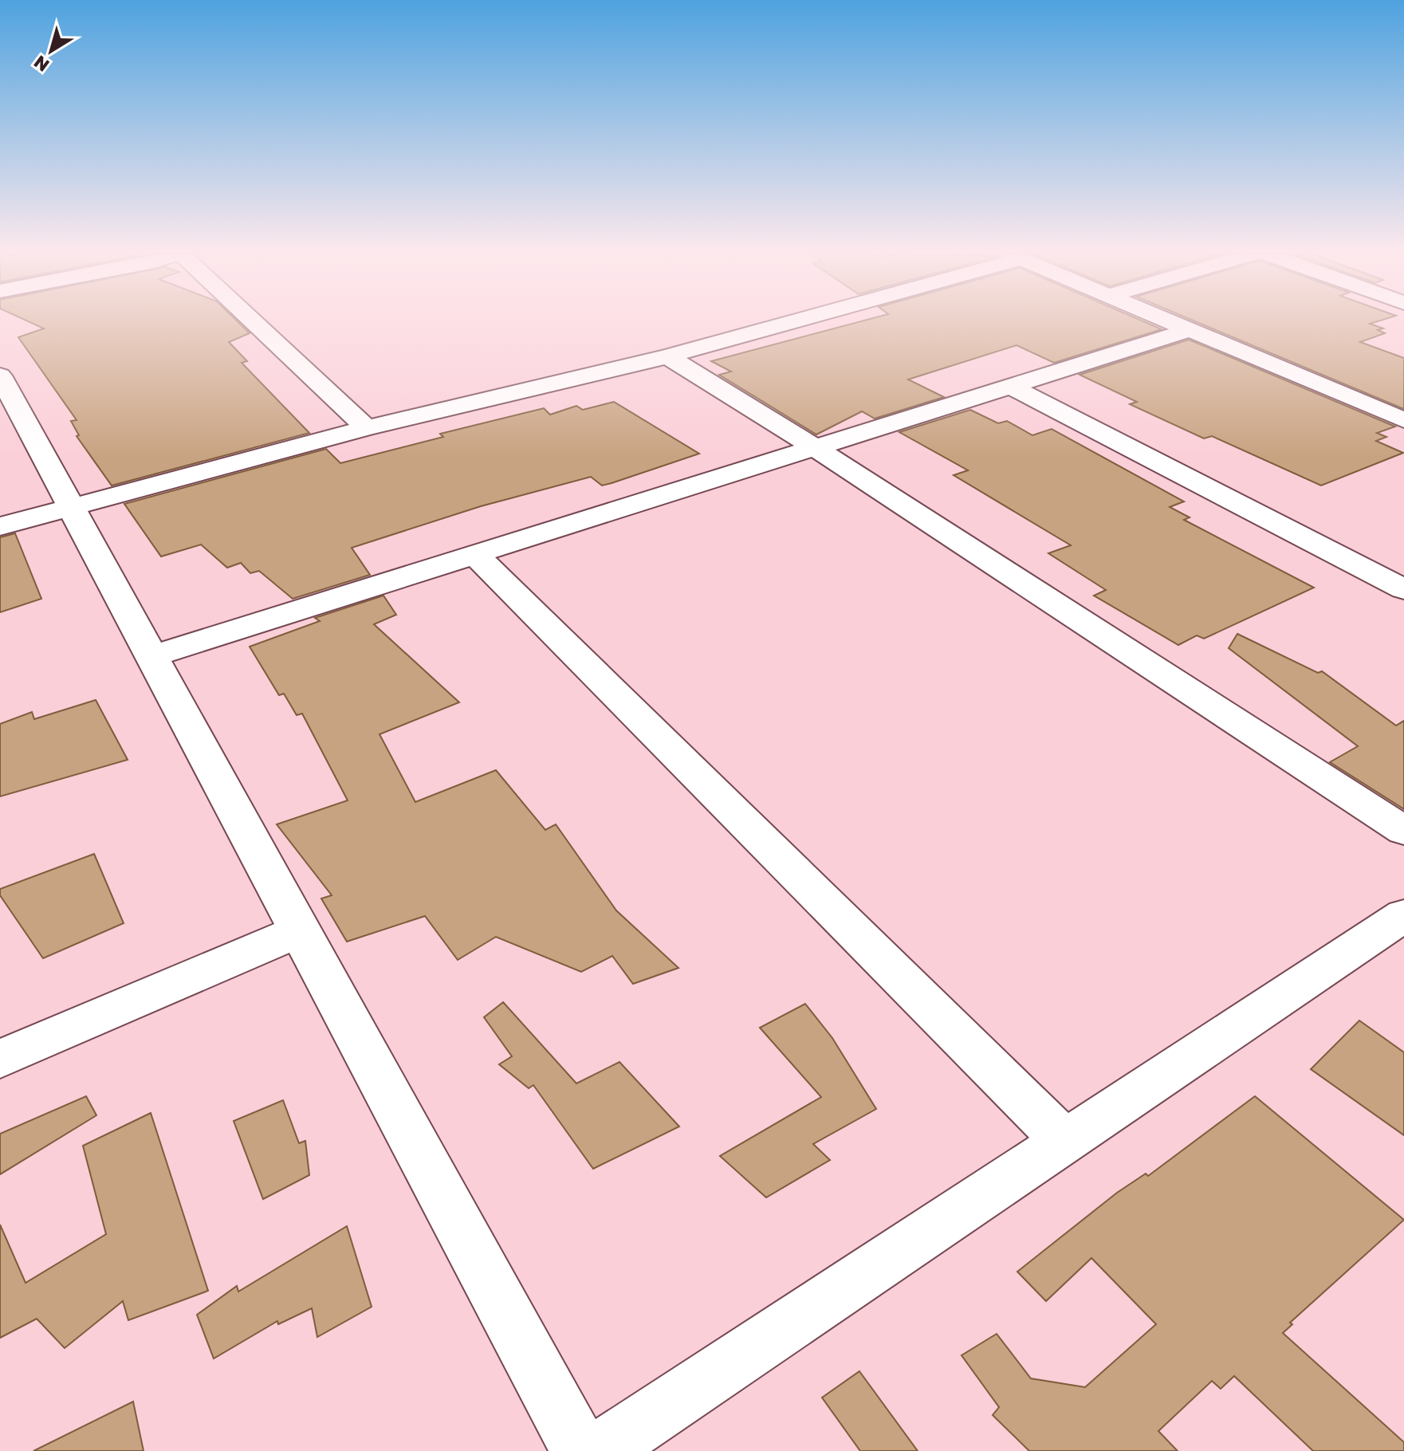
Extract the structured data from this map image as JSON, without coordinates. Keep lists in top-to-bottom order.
{
  "north": "bottom left"
}
